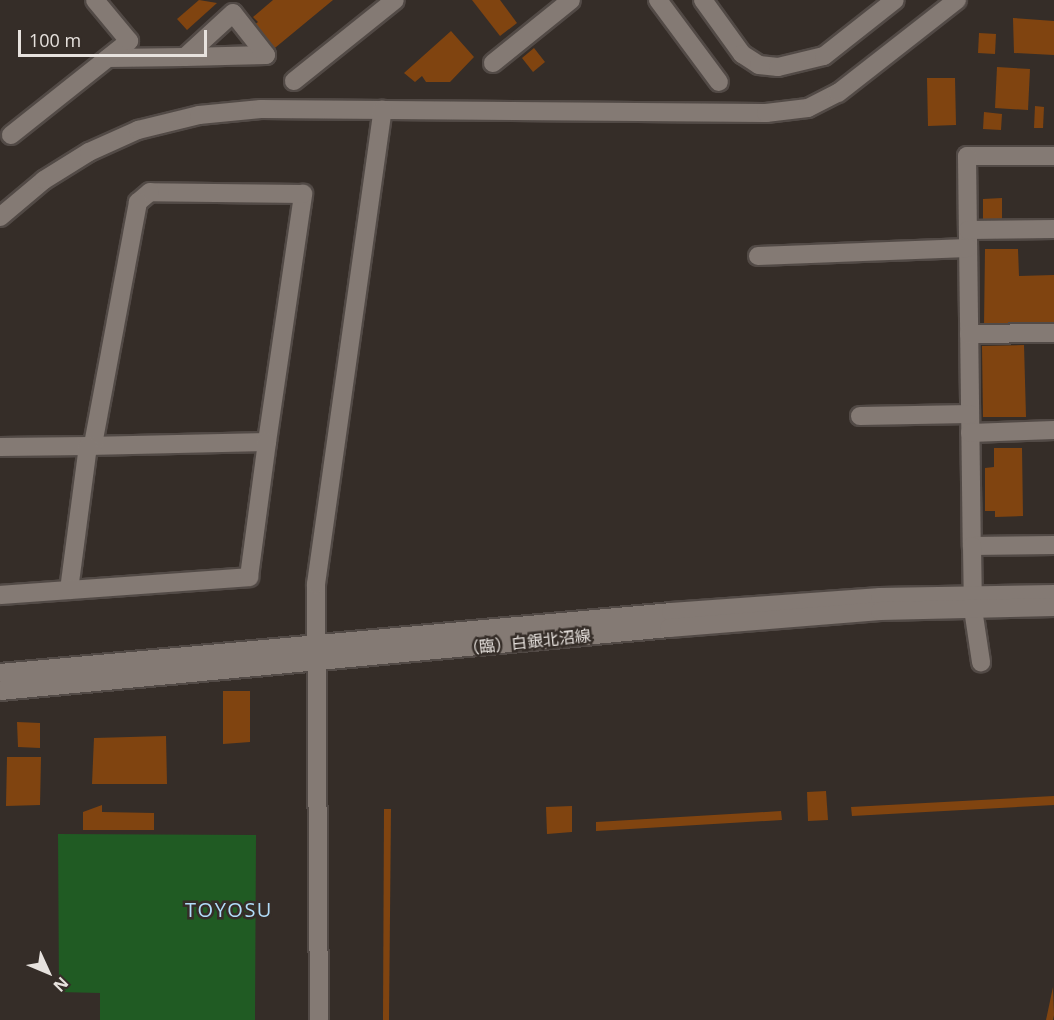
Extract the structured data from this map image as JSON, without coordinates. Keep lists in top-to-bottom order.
{
  "streets": {
    "street": ["（臨）白銀北沼線"]
  },
  "districts": ["TOYOSU"],
  "scale_bar": "100 m",
  "north": "bottom right"
}
